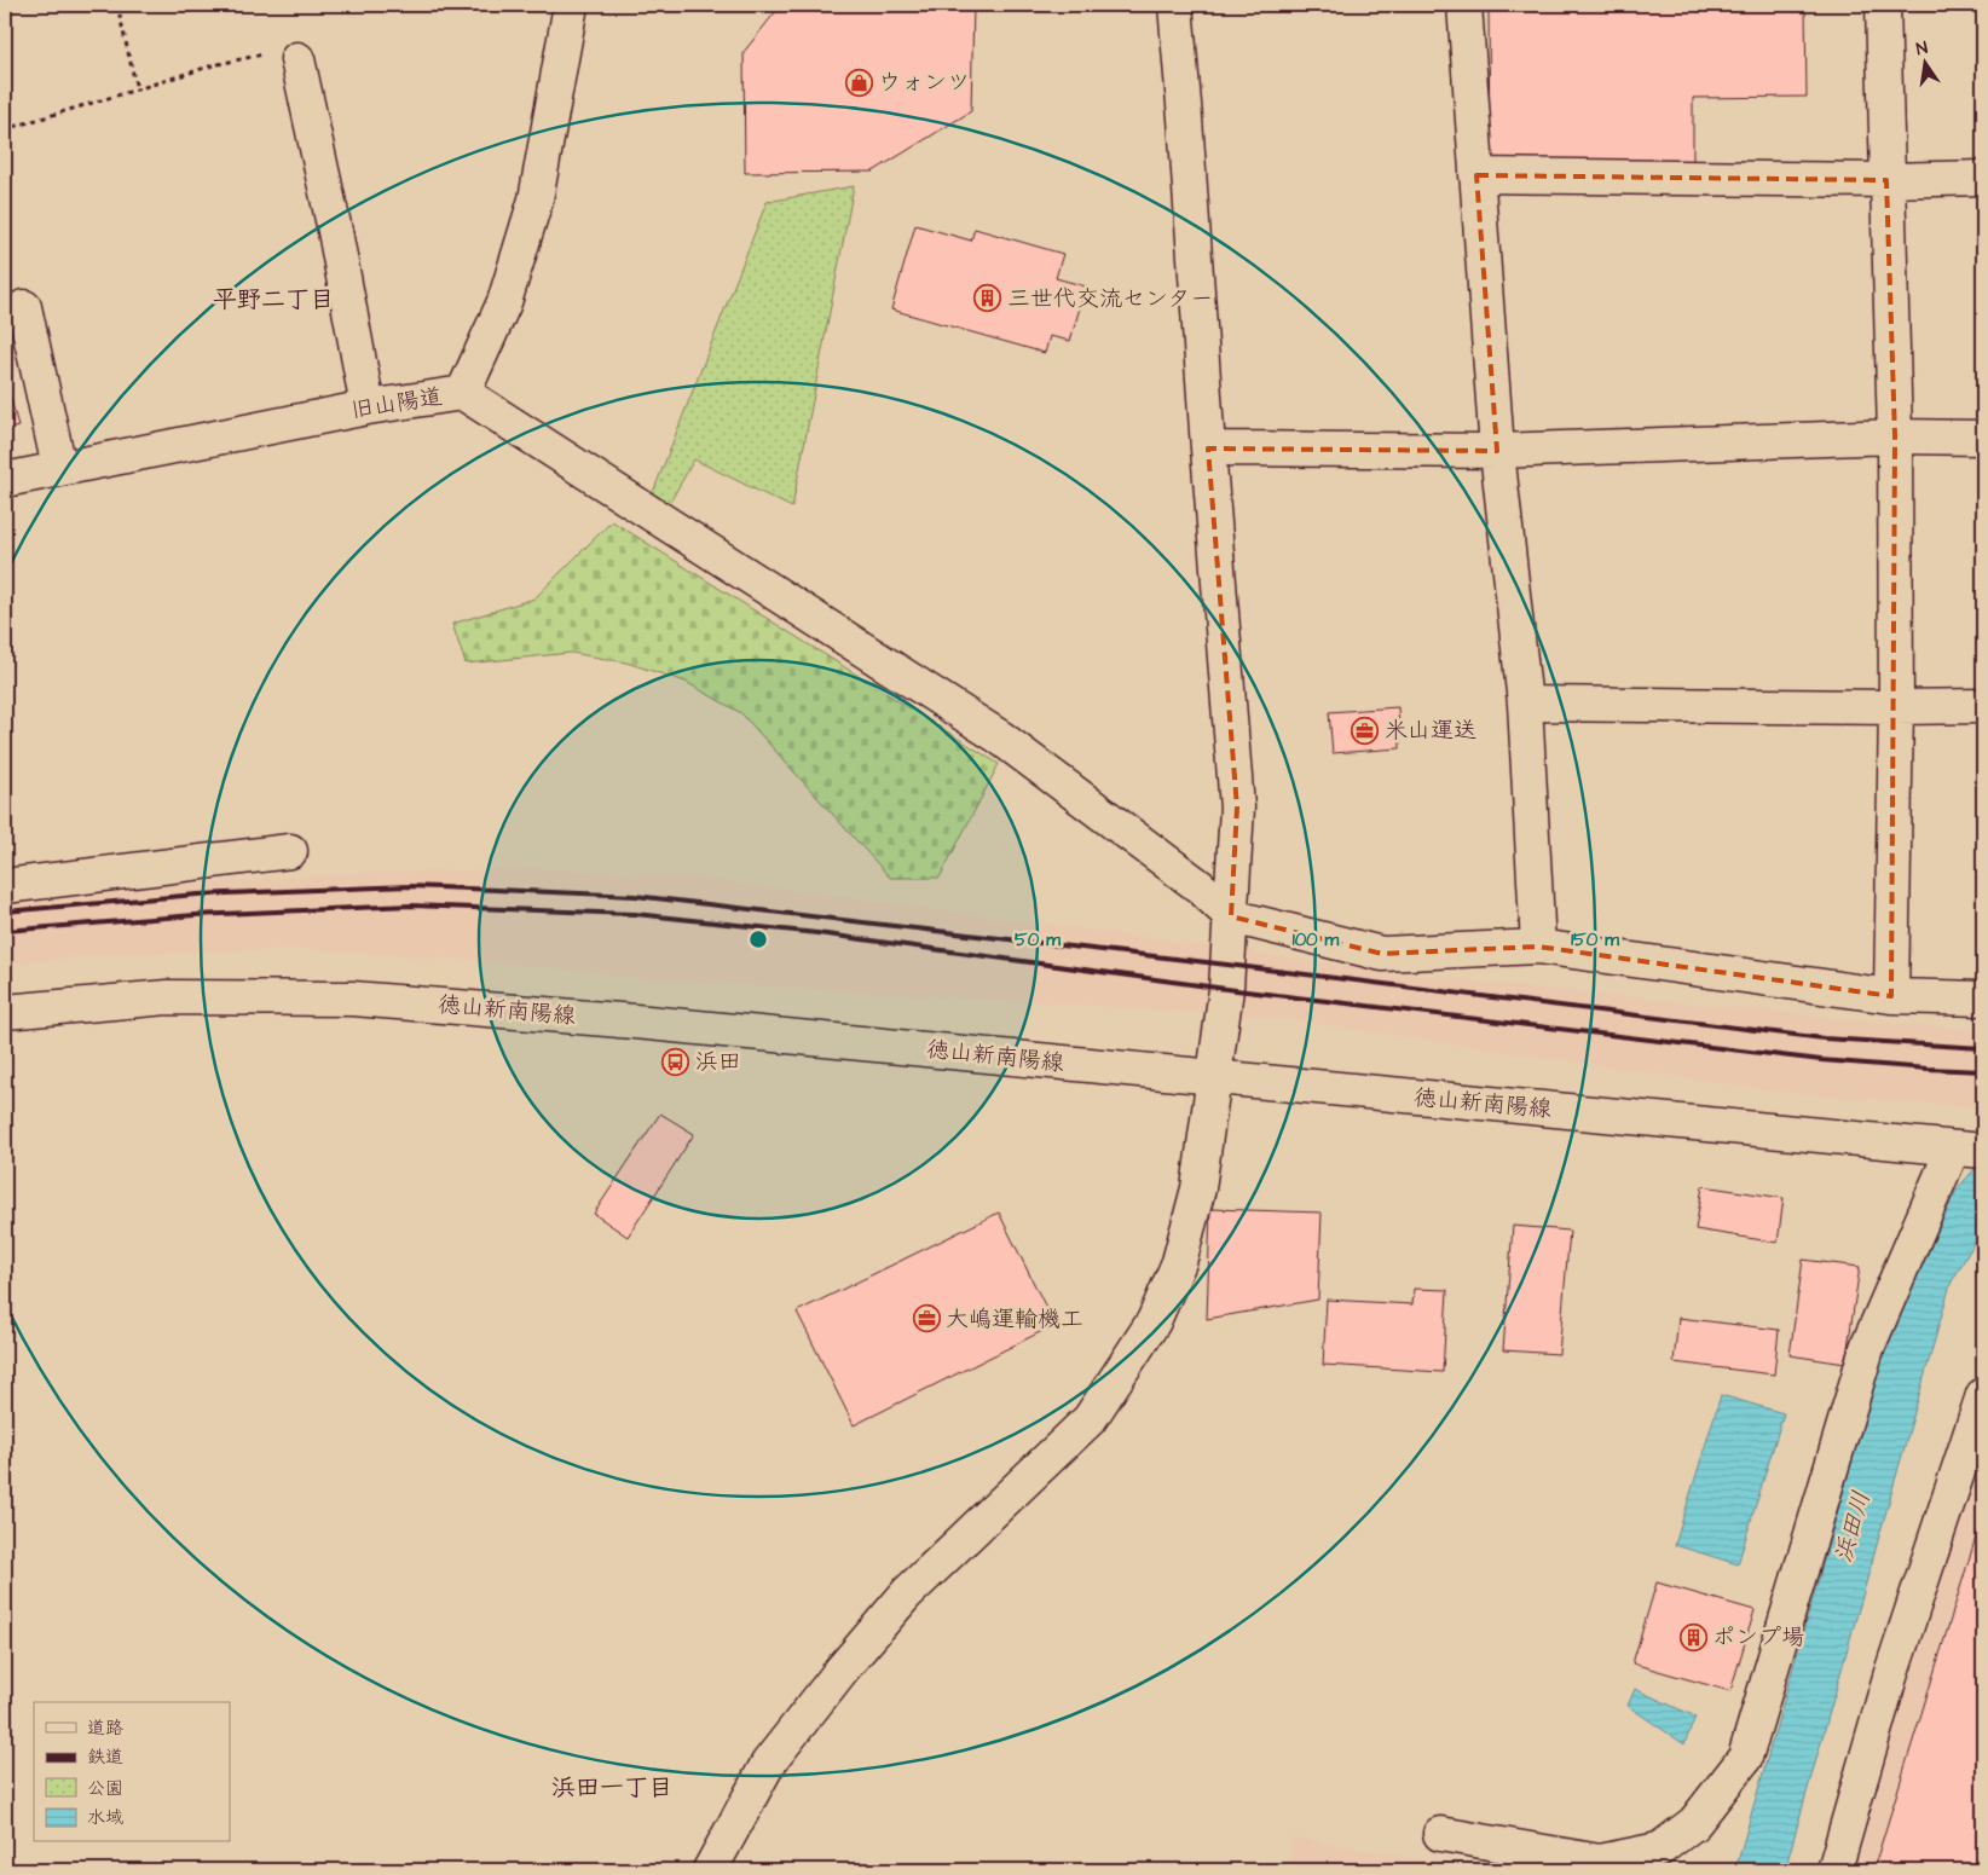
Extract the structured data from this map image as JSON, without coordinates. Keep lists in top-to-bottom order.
{
  "streets": {
    "street": ["旧山陽道", "徳山新南陽線"]
  },
  "districts": ["平野二丁目", "浜田一丁目"],
  "water": ["浜田川"],
  "places": {
    "shop": ["ウォンツ"],
    "building": ["三世代交流センター", "ポンプ場"],
    "office": ["米山運送", "大嶋運輸機工"],
    "bus stop": ["浜田"]
  },
  "legend": [
    "道路",
    "鉄道",
    "公園",
    "水域"
  ],
  "north": "top",
  "rings": ["50 m", "100 m", "150 m"]
}
